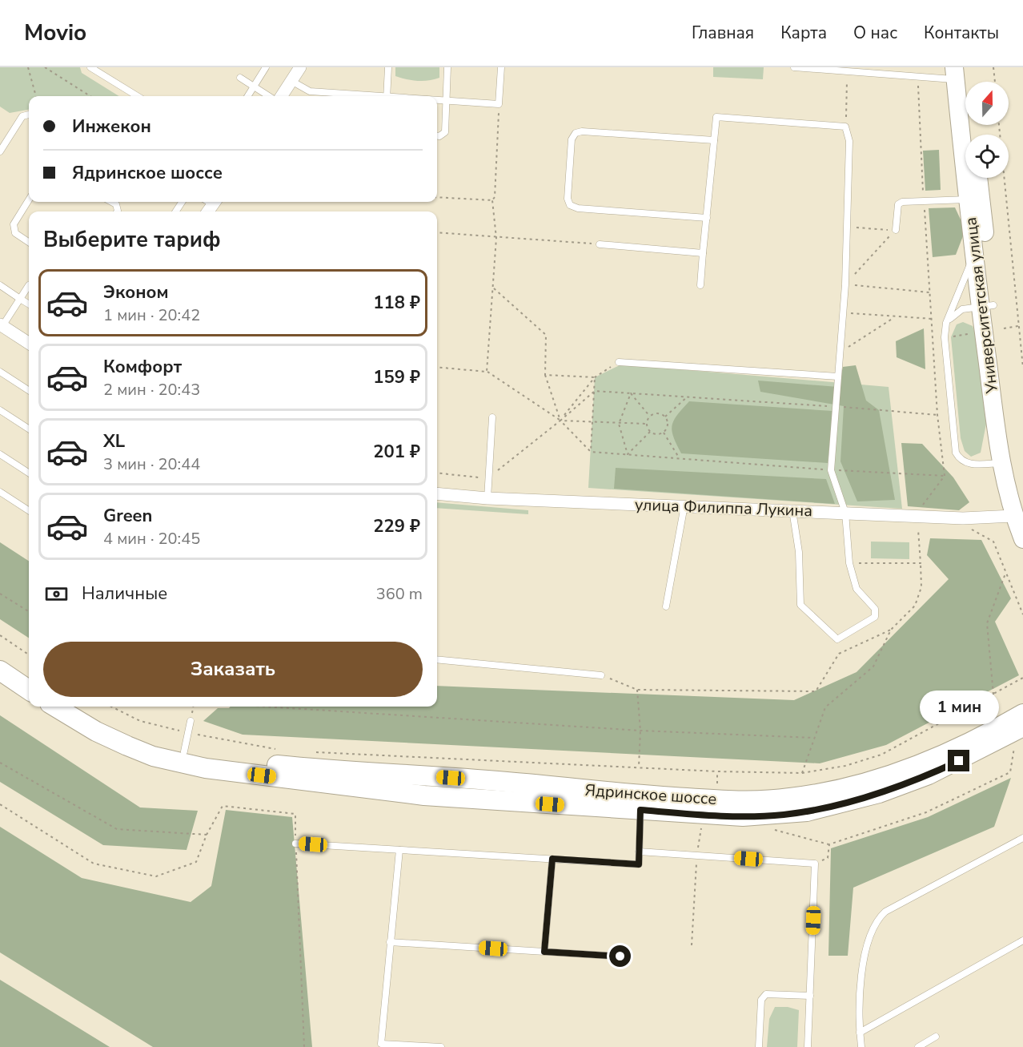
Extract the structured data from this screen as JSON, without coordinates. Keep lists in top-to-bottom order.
{
  "streets": {
    "main road": ["Университетская улица", "Ядринское шоссе"],
    "street": ["улица Филиппа Лукина"]
  },
  "crossings": [
    ["Университетская улица", "улица Филиппа Лукина"]
  ],
  "north": "top",
  "page": {
    "header": "Movio",
    "nav": [
      "Главная",
      "Карта",
      "О нас",
      "Контакты"
    ],
    "banner": ["Инжекон", "Ядринское шоссе"],
    "heading": "Выберите тариф",
    "list": [
      {
        "name": "Эконом",
        "note": "1 мин · 20:42",
        "value": "118 ₽"
      },
      {
        "name": "Комфорт",
        "note": "2 мин · 20:43",
        "value": "159 ₽"
      },
      {
        "name": "XL",
        "note": "3 мин · 20:44",
        "value": "201 ₽"
      },
      {
        "name": "Green",
        "note": "4 мин · 20:45",
        "value": "229 ₽"
      }
    ],
    "pay": ["Наличные", "360 m"],
    "buttons": "Заказать",
    "bubble": "1 мин"
  }
}
